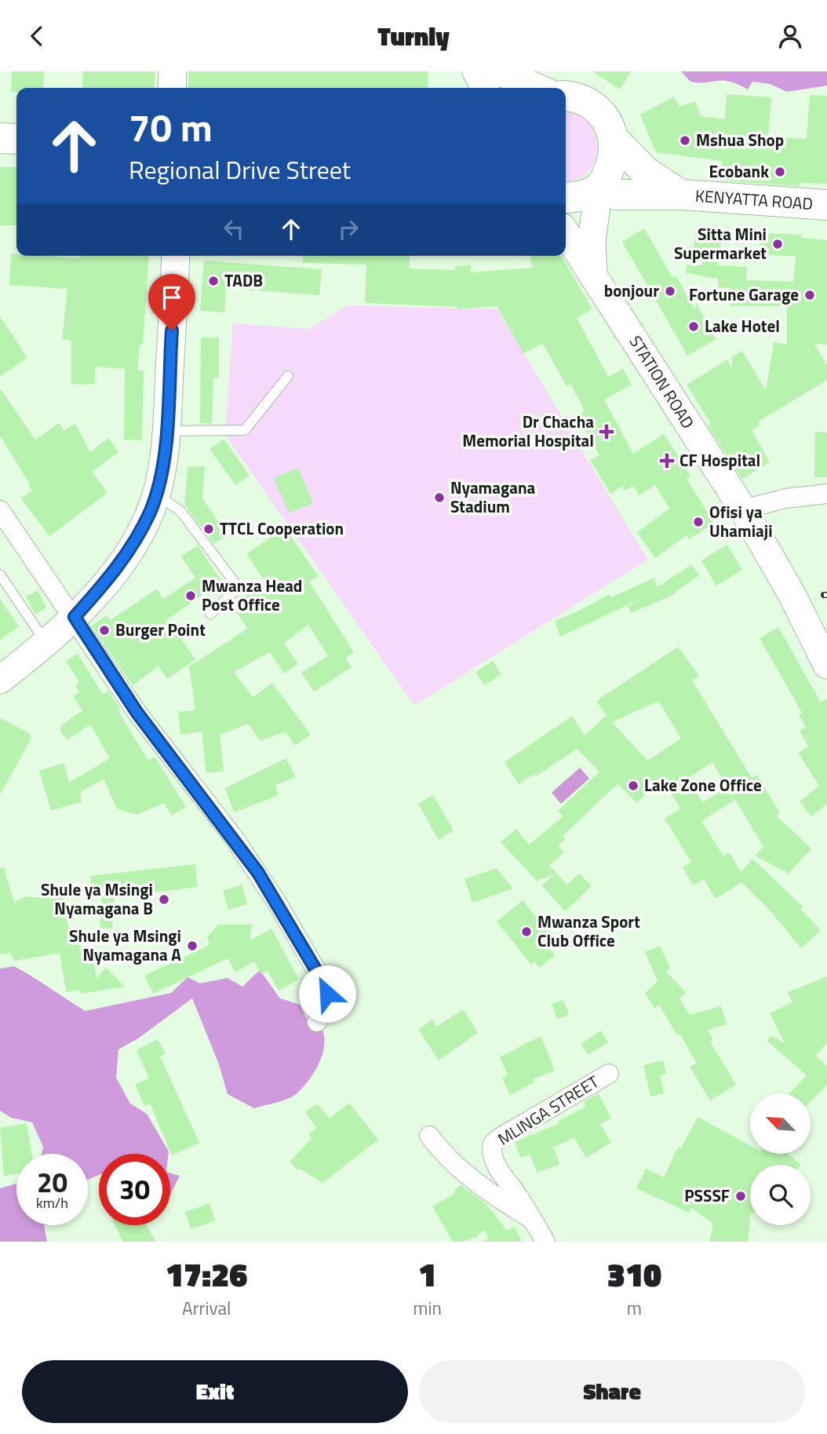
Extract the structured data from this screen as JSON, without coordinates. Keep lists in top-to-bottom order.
{
  "streets": {
    "highway": ["KENYATTA ROAD"],
    "main road": ["STATION ROAD"],
    "street": ["MLINGA STREET"]
  },
  "crossings": [
    ["KENYATTA ROAD", "STATION ROAD"]
  ],
  "places": {
    "other": [
      "Mshua Shop",
      "Ecobank",
      "Sitta Mini Supermarket",
      "TADB",
      "bonjour",
      "Fortune Garage",
      "Lake Hotel",
      "Nyamagana Stadium",
      "Ofisi ya Uhamiaji",
      "TTCL Cooperation",
      "Mwanza Head Post Office",
      "Burger Point",
      "Lake Zone Office",
      "Shule ya Msingi Nyamagana B",
      "Mwanza Sport Club Office",
      "Shule ya Msingi Nyamagana A",
      "PSSSF"
    ],
    "health": ["Dr Chacha Memorial Hospital", "CF Hospital"]
  },
  "north": "top left",
  "page": {
    "header": "Turnly",
    "turn": ["70 m", "Regional Drive Street"],
    "speed": "20 km/h",
    "limit": "30",
    "eta": [
      "17:26",
      "Arrival",
      "1",
      "min",
      "310",
      "m"
    ],
    "buttons": ["Exit", "Share"]
  }
}
